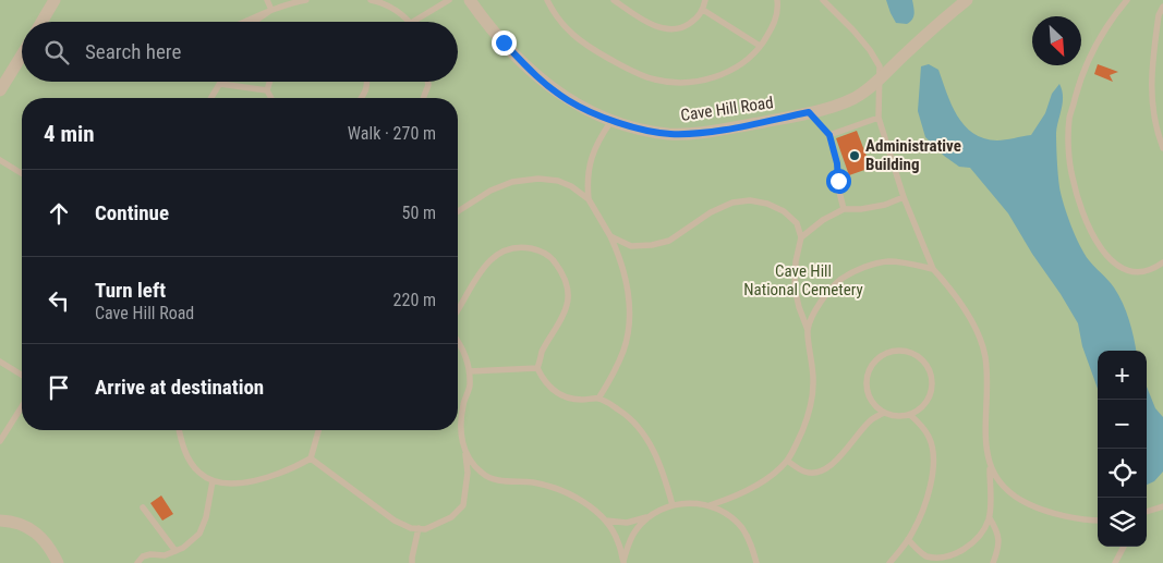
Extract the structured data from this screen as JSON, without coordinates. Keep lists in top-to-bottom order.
{
  "streets": {
    "street": ["Cave Hill Road"]
  },
  "parks": ["Cave Hill National Cemetery"],
  "places": ["Administrative Building"],
  "north": "bottom right",
  "page": {
    "search": "Search here",
    "heading": ["4 min", "Walk · 270 m"],
    "list": [
      ["Continue", "50 m"],
      ["Turn left", "Cave Hill Road", "220 m"],
      "Arrive at destination"
    ],
    "map_buttons": ["+", "−"]
  }
}
